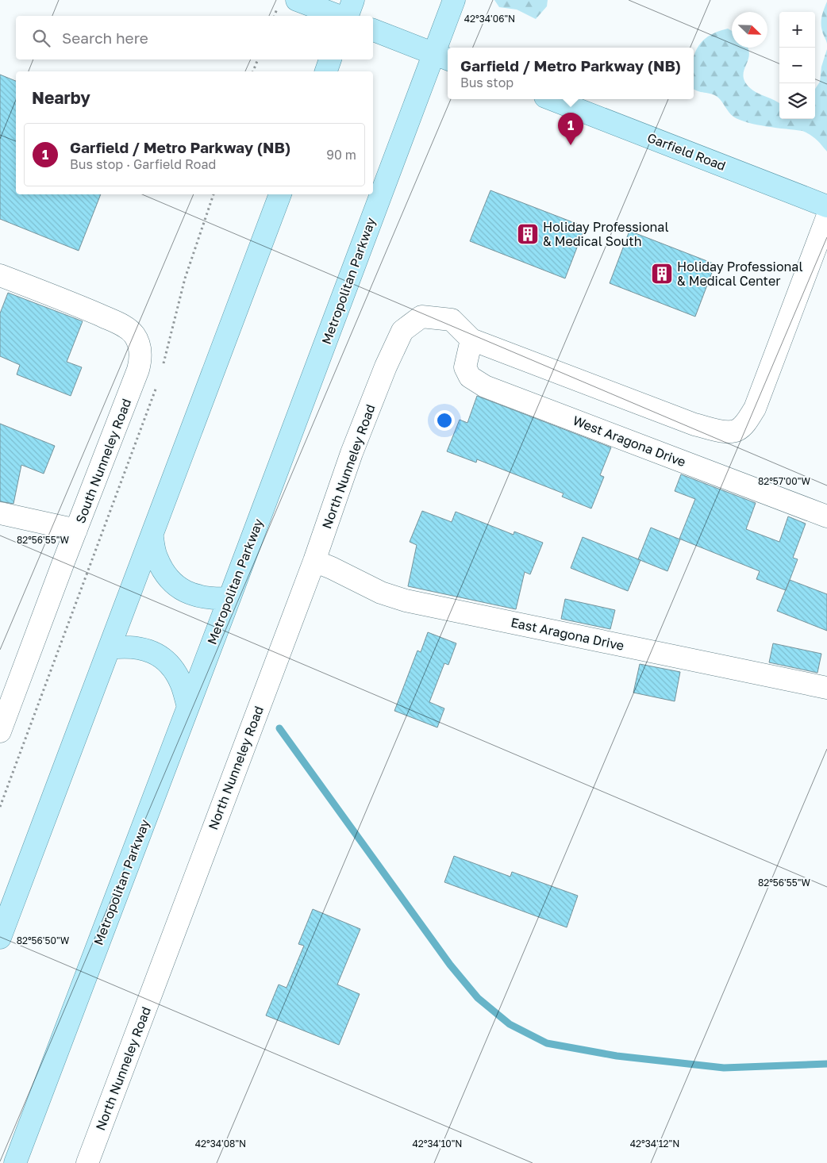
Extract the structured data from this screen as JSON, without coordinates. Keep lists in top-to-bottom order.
{
  "streets": {
    "main road": ["Garfield Road", "Metropolitan Parkway"],
    "street": [
      "West Aragona Drive",
      "South Nunneley Road",
      "North Nunneley Road",
      "East Aragona Drive"
    ]
  },
  "crossings": [
    ["West Aragona Drive", "North Nunneley Road"],
    ["North Nunneley Road", "East Aragona Drive"]
  ],
  "places": {
    "building": ["Holiday Professional & Medical South", "Holiday Professional & Medical Center"]
  },
  "north": "bottom right",
  "page": {
    "map_buttons": ["+", "−"],
    "search": "Search here",
    "popup": ["Garfield / Metro Parkway (NB)", "Bus stop"],
    "heading": "Nearby",
    "pins": "1",
    "list": [
      {
        "mark": "1",
        "name": "Garfield / Metro Parkway (NB)",
        "note": "Bus stop · Garfield Road",
        "value": "90 m"
      }
    ]
  },
  "coordinates": [
    "42°34'06\"N",
    "82°57'00\"W",
    "82°56'55\"W",
    "82°56'50\"W",
    "42°34'08\"N",
    "42°34'10\"N",
    "42°34'12\"N"
  ]
}
